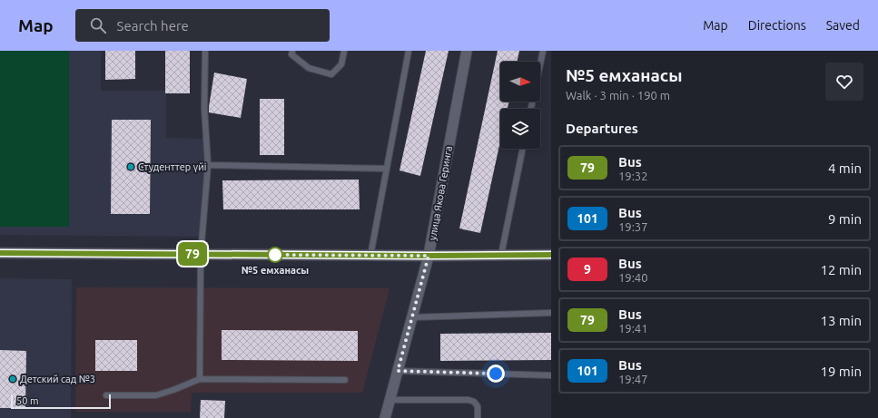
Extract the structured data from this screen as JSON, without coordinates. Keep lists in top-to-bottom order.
{
  "streets": {
    "main road": ["улица Якова Геринга"]
  },
  "places": ["Студенттер үйі", "№5 емханасы", "Детский сад №3"],
  "lines": ["bus line 79"],
  "scale_bar": "50 m",
  "north": "right",
  "page": {
    "header": "Map",
    "search": "Search here",
    "nav": ["Map", "Directions", "Saved"],
    "on_map": "79",
    "heading": [
      ["№5 емханасы", "Walk · 3 min · 190 m"],
      "Departures"
    ],
    "list": [
      {
        "mark": "79",
        "name": "Bus",
        "note": "19:32",
        "value": "4 min"
      },
      {
        "mark": "101",
        "name": "Bus",
        "note": "19:37",
        "value": "9 min"
      },
      {
        "mark": "9",
        "name": "Bus",
        "note": "19:40",
        "value": "12 min"
      },
      {
        "mark": "79",
        "name": "Bus",
        "note": "19:41",
        "value": "13 min"
      },
      {
        "mark": "101",
        "name": "Bus",
        "note": "19:47",
        "value": "19 min"
      }
    ],
    "scale": "50 m"
  }
}
